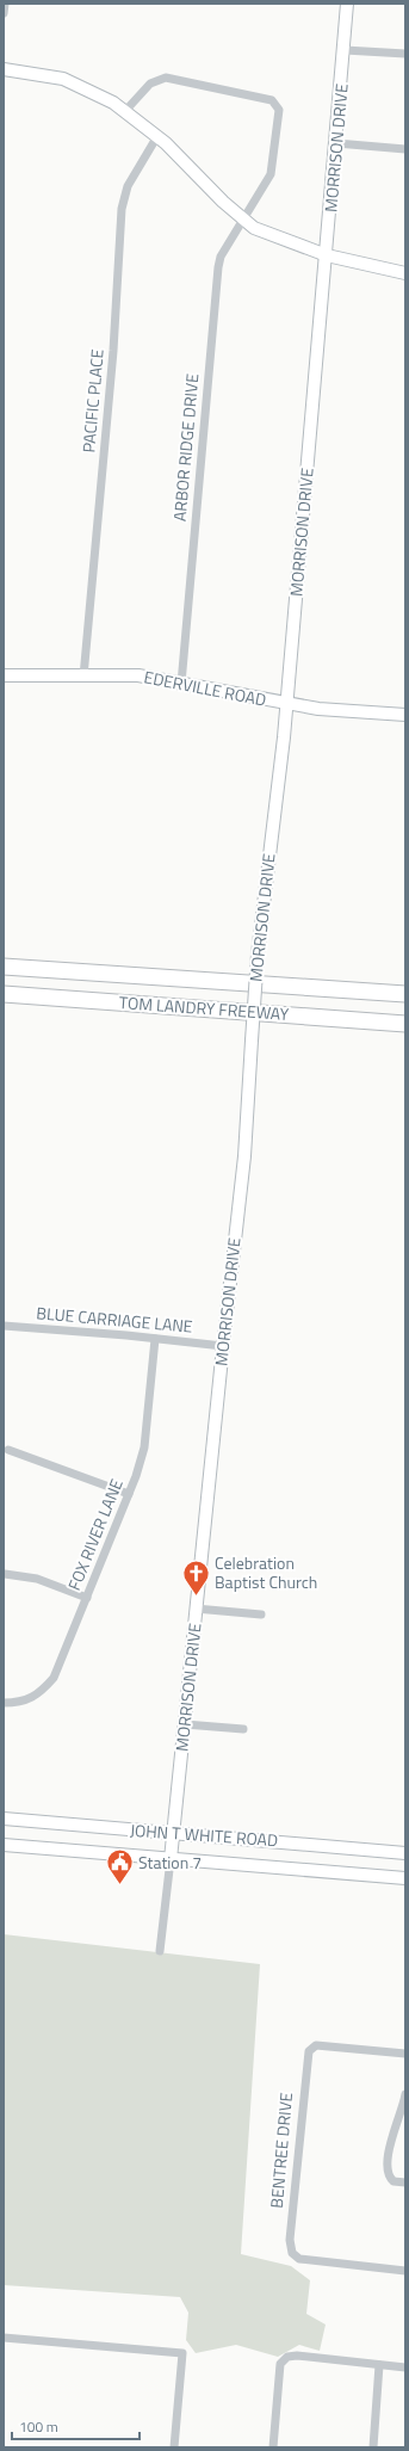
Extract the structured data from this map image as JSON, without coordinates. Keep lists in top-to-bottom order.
{
  "streets": {
    "highway": ["TOM LANDRY FREEWAY"],
    "street": [
      "MORRISON DRIVE",
      "PACIFIC PLACE",
      "ARBOR RIDGE DRIVE",
      "EDERVILLE ROAD",
      "BLUE CARRIAGE LANE",
      "FOX RIVER LANE",
      "JOHN T WHITE ROAD",
      "BENTREE DRIVE"
    ]
  },
  "crossings": [
    ["MORRISON DRIVE", "EDERVILLE ROAD"],
    ["MORRISON DRIVE", "BLUE CARRIAGE LANE"],
    ["MORRISON DRIVE", "JOHN T WHITE ROAD"],
    ["PACIFIC PLACE", "EDERVILLE ROAD"],
    ["ARBOR RIDGE DRIVE", "EDERVILLE ROAD"],
    ["BLUE CARRIAGE LANE", "FOX RIVER LANE"]
  ],
  "places": {
    "church": ["Celebration Baptist Church"],
    "public building": ["Station 7"]
  },
  "scale_bar": "100 m"
}
